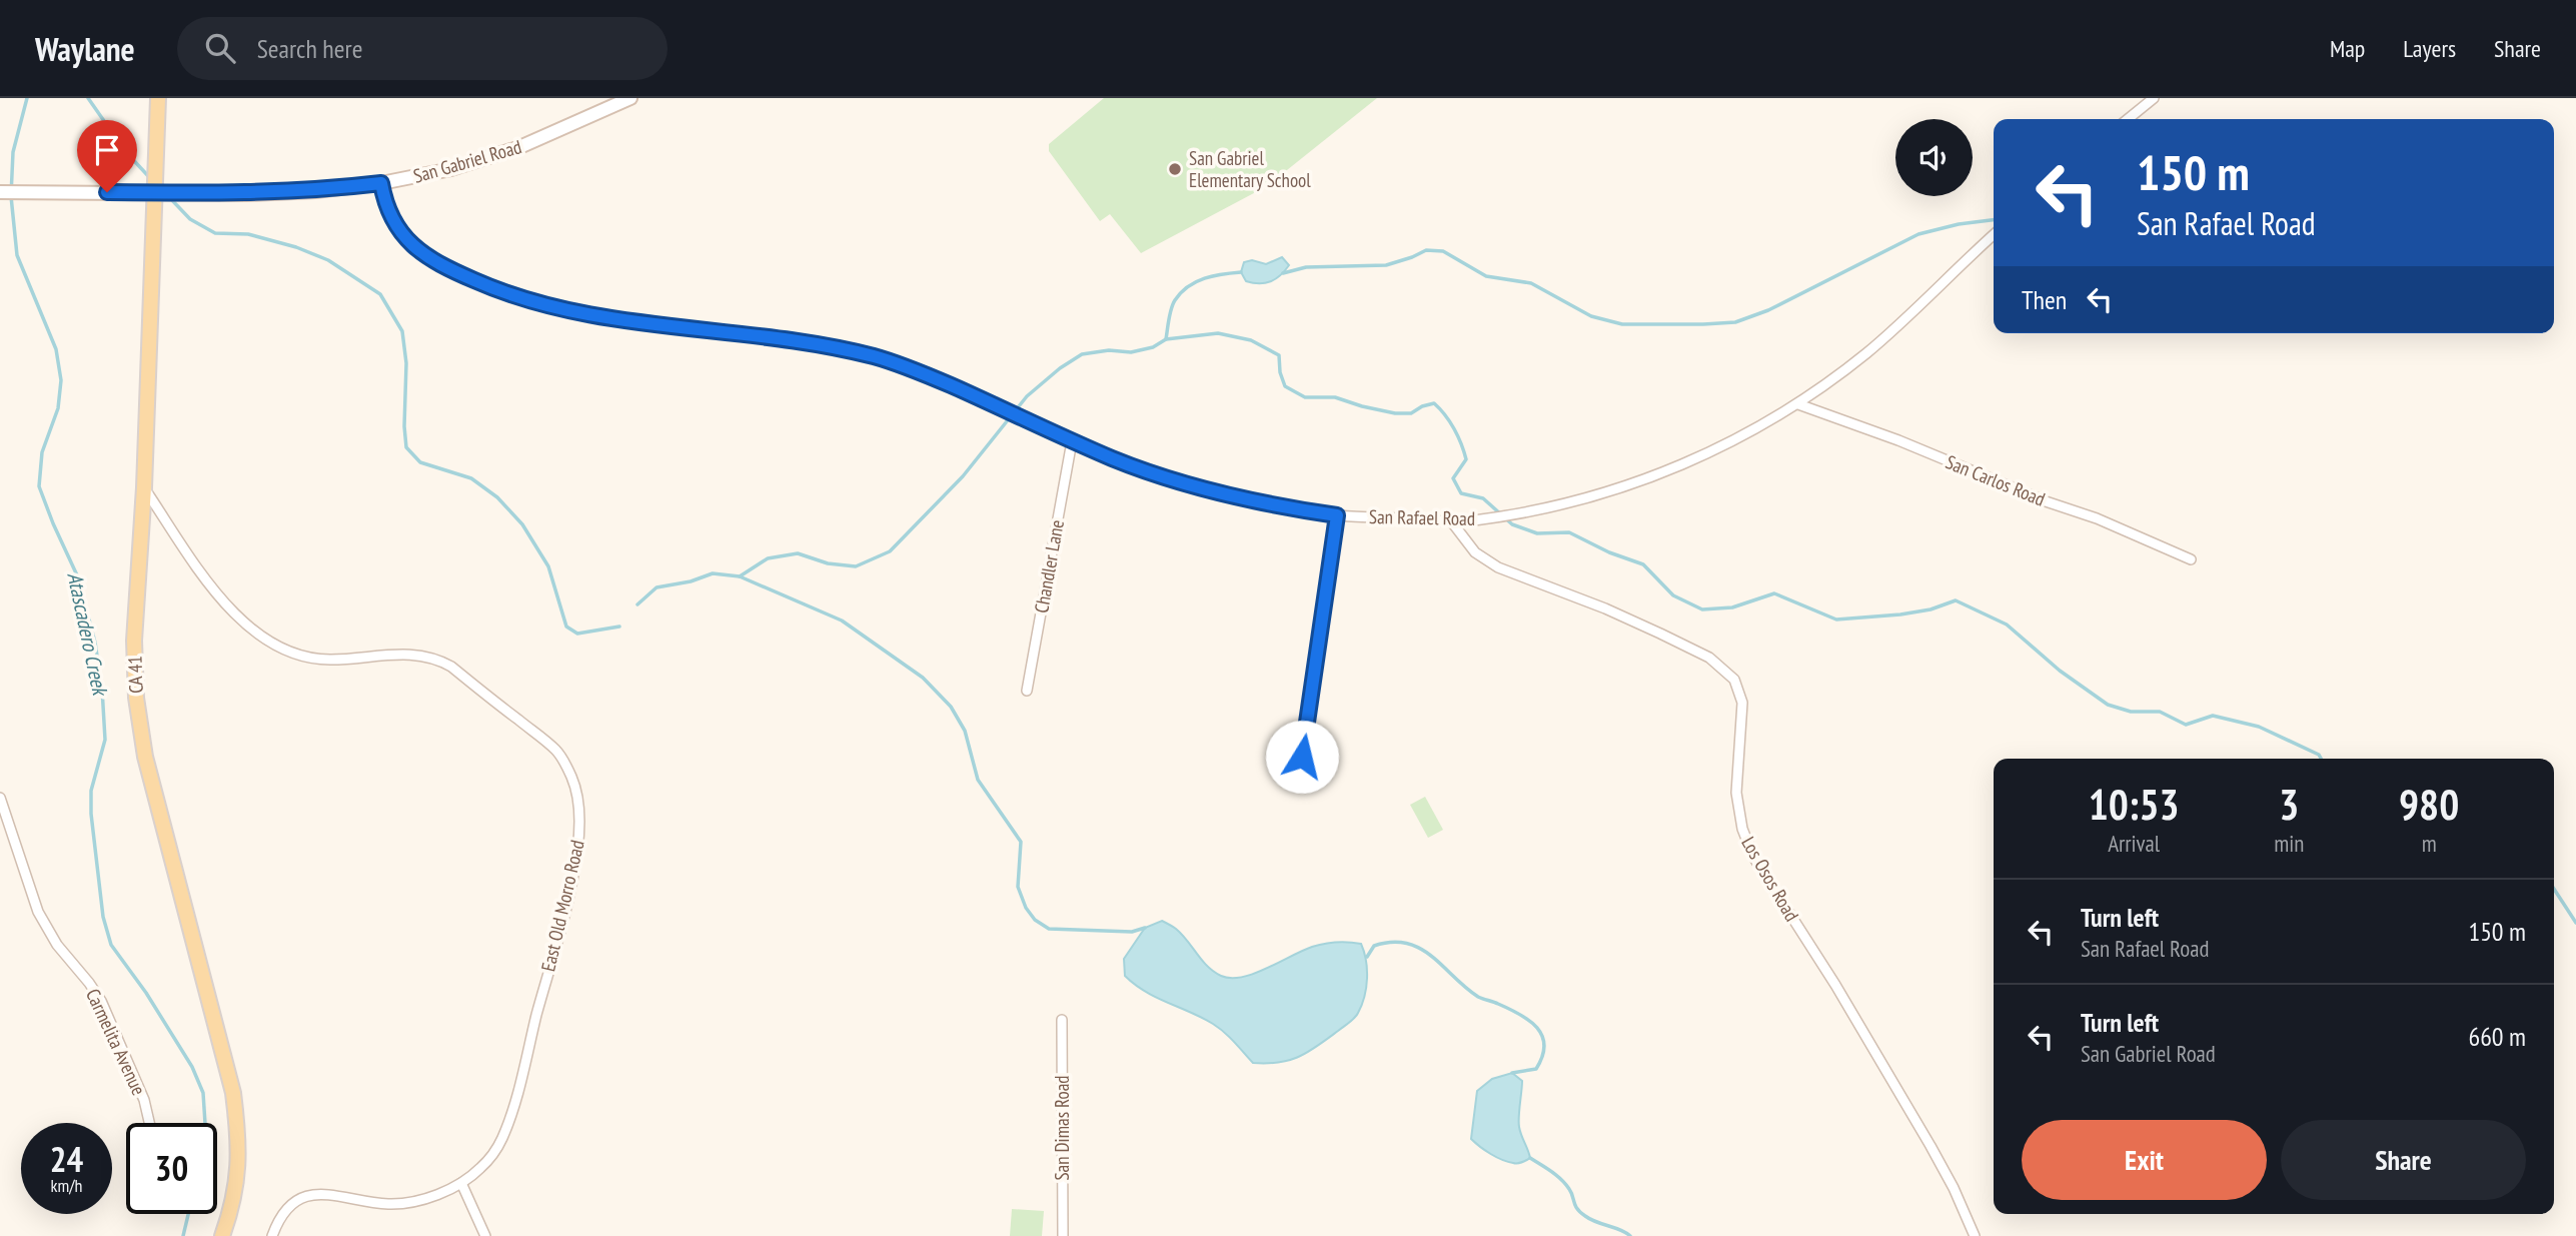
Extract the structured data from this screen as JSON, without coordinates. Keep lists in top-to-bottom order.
{
  "streets": {
    "main road": ["CA 41"],
    "street": [
      "San Gabriel Road",
      "San Carlos Road",
      "San Rafael Road",
      "Chandler Lane",
      "Los Osos Road",
      "East Old Morro Road",
      "Carmelita Avenue",
      "San Dimas Road"
    ]
  },
  "crossings": [
    ["San Gabriel Road", "San Rafael Road"],
    ["San Gabriel Road", "CA 41"],
    ["San Carlos Road", "San Rafael Road"],
    ["San Rafael Road", "Chandler Lane"],
    ["San Rafael Road", "Los Osos Road"],
    ["CA 41", "East Old Morro Road"]
  ],
  "water": ["Atascadero Creek"],
  "places": ["San Gabriel Elementary School"],
  "page": {
    "header": "Waylane",
    "search": "Search here",
    "nav": ["Map", "Layers", "Share"],
    "turn": ["150 m", "San Rafael Road"],
    "then": "Then",
    "eta": [
      "10:53",
      "Arrival",
      "3",
      "min",
      "980",
      "m"
    ],
    "list": [
      {
        "name": "Turn left",
        "note": "San Rafael Road",
        "value": "150 m"
      },
      {
        "name": "Turn left",
        "note": "San Gabriel Road",
        "value": "660 m"
      }
    ],
    "buttons": ["Exit", "Share"],
    "speed": "24 km/h",
    "limit": "30"
  }
}
